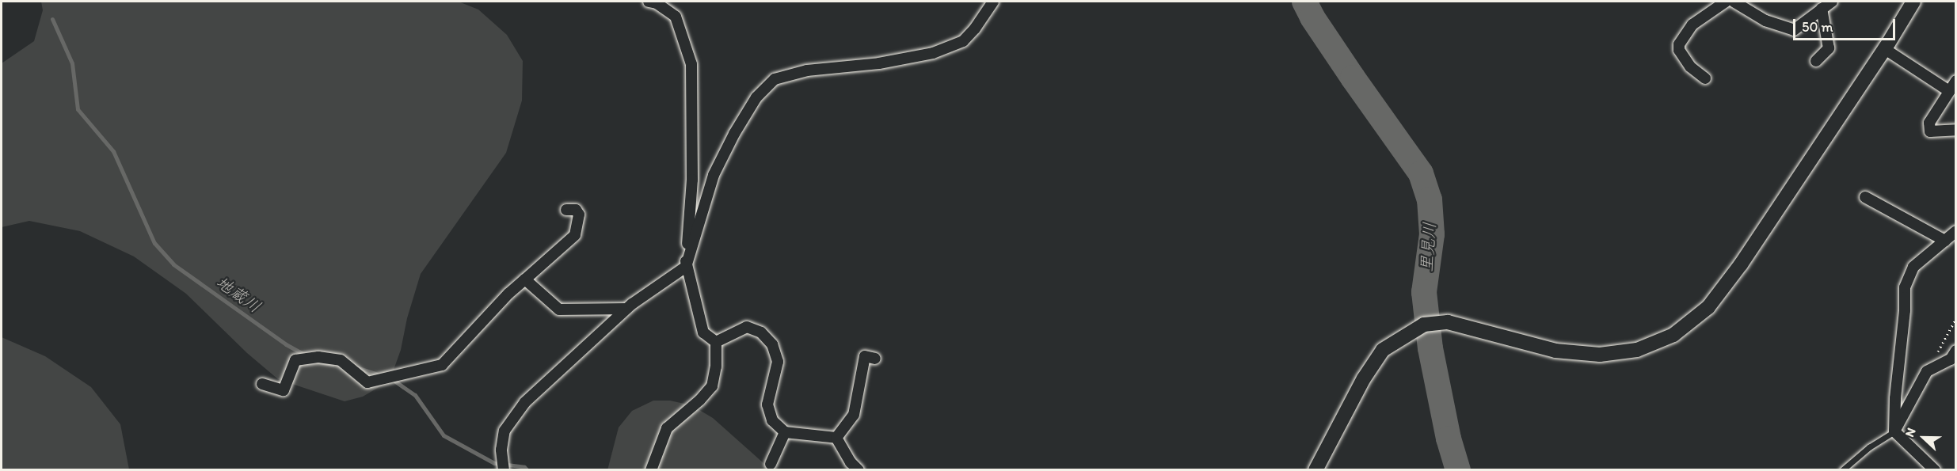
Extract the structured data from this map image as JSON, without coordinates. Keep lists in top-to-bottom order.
{
  "water": ["里見川", "地蔵川"],
  "scale_bar": "50 m",
  "north": "left"
}
